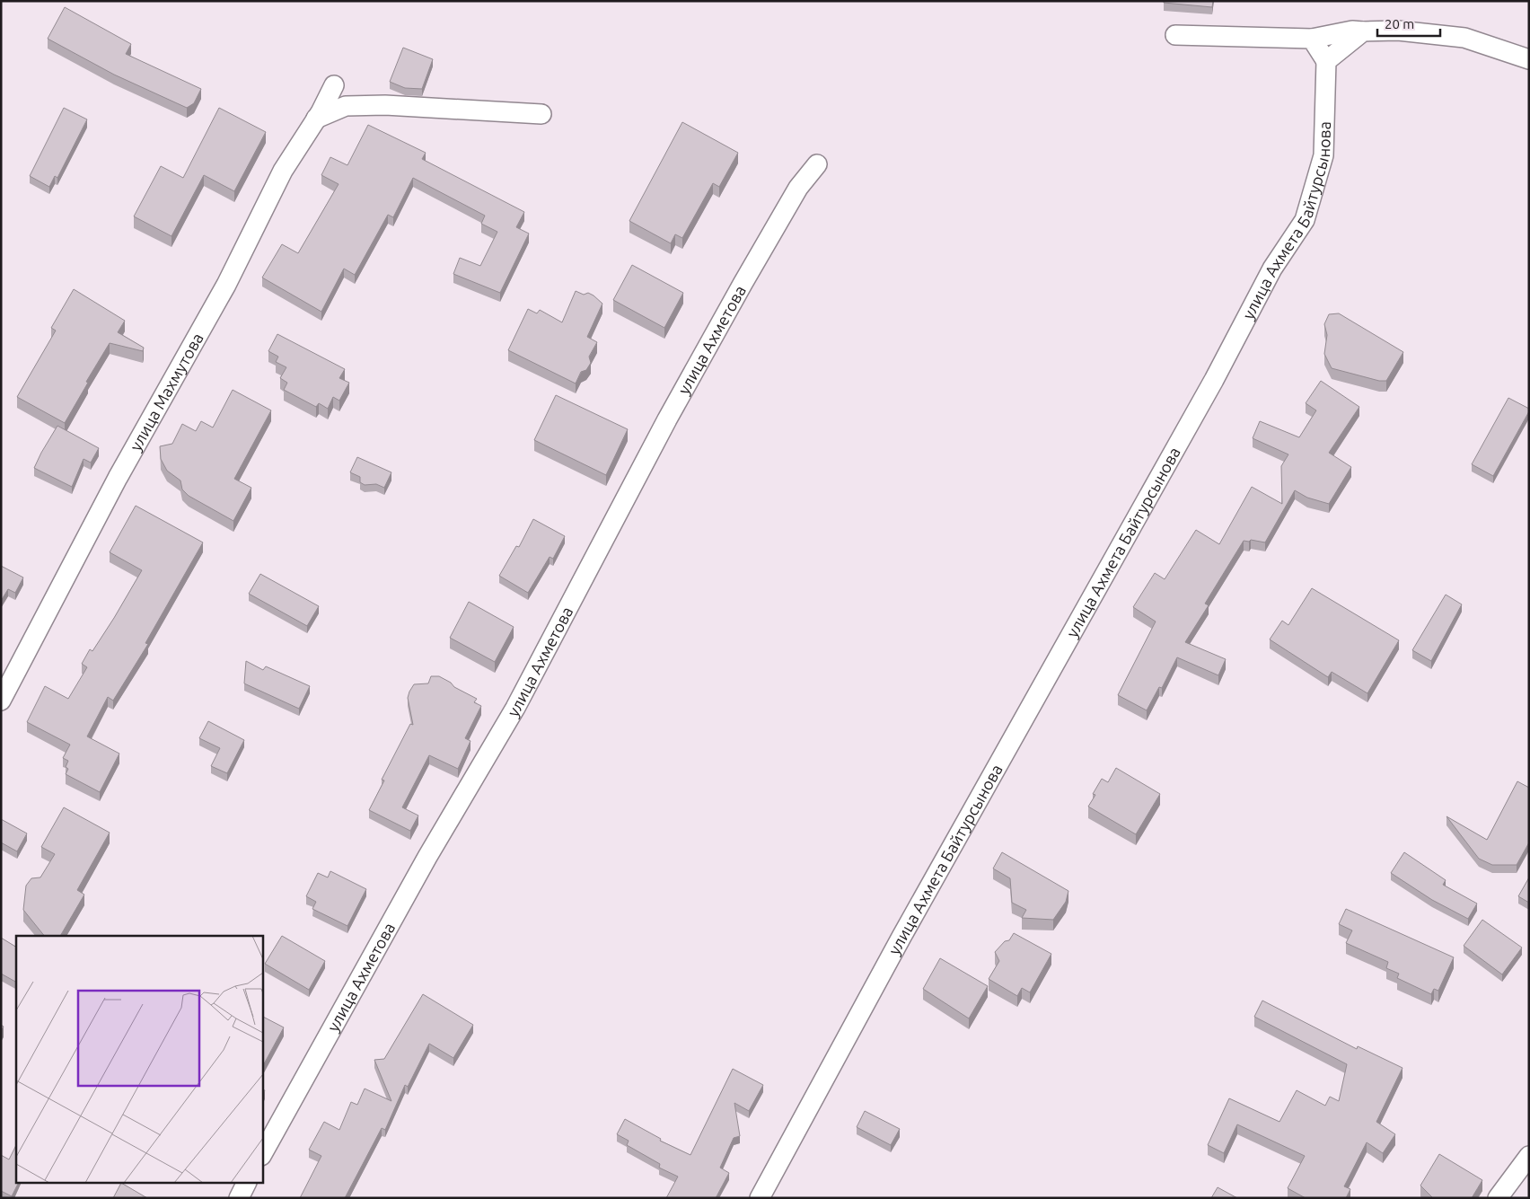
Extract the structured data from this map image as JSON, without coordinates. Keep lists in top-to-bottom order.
{
  "streets": {
    "street": ["улица Ахмета Байтурсынова", "улица Ахметова", "улица Махмутова"]
  },
  "scale_bar": "20 m"
}
